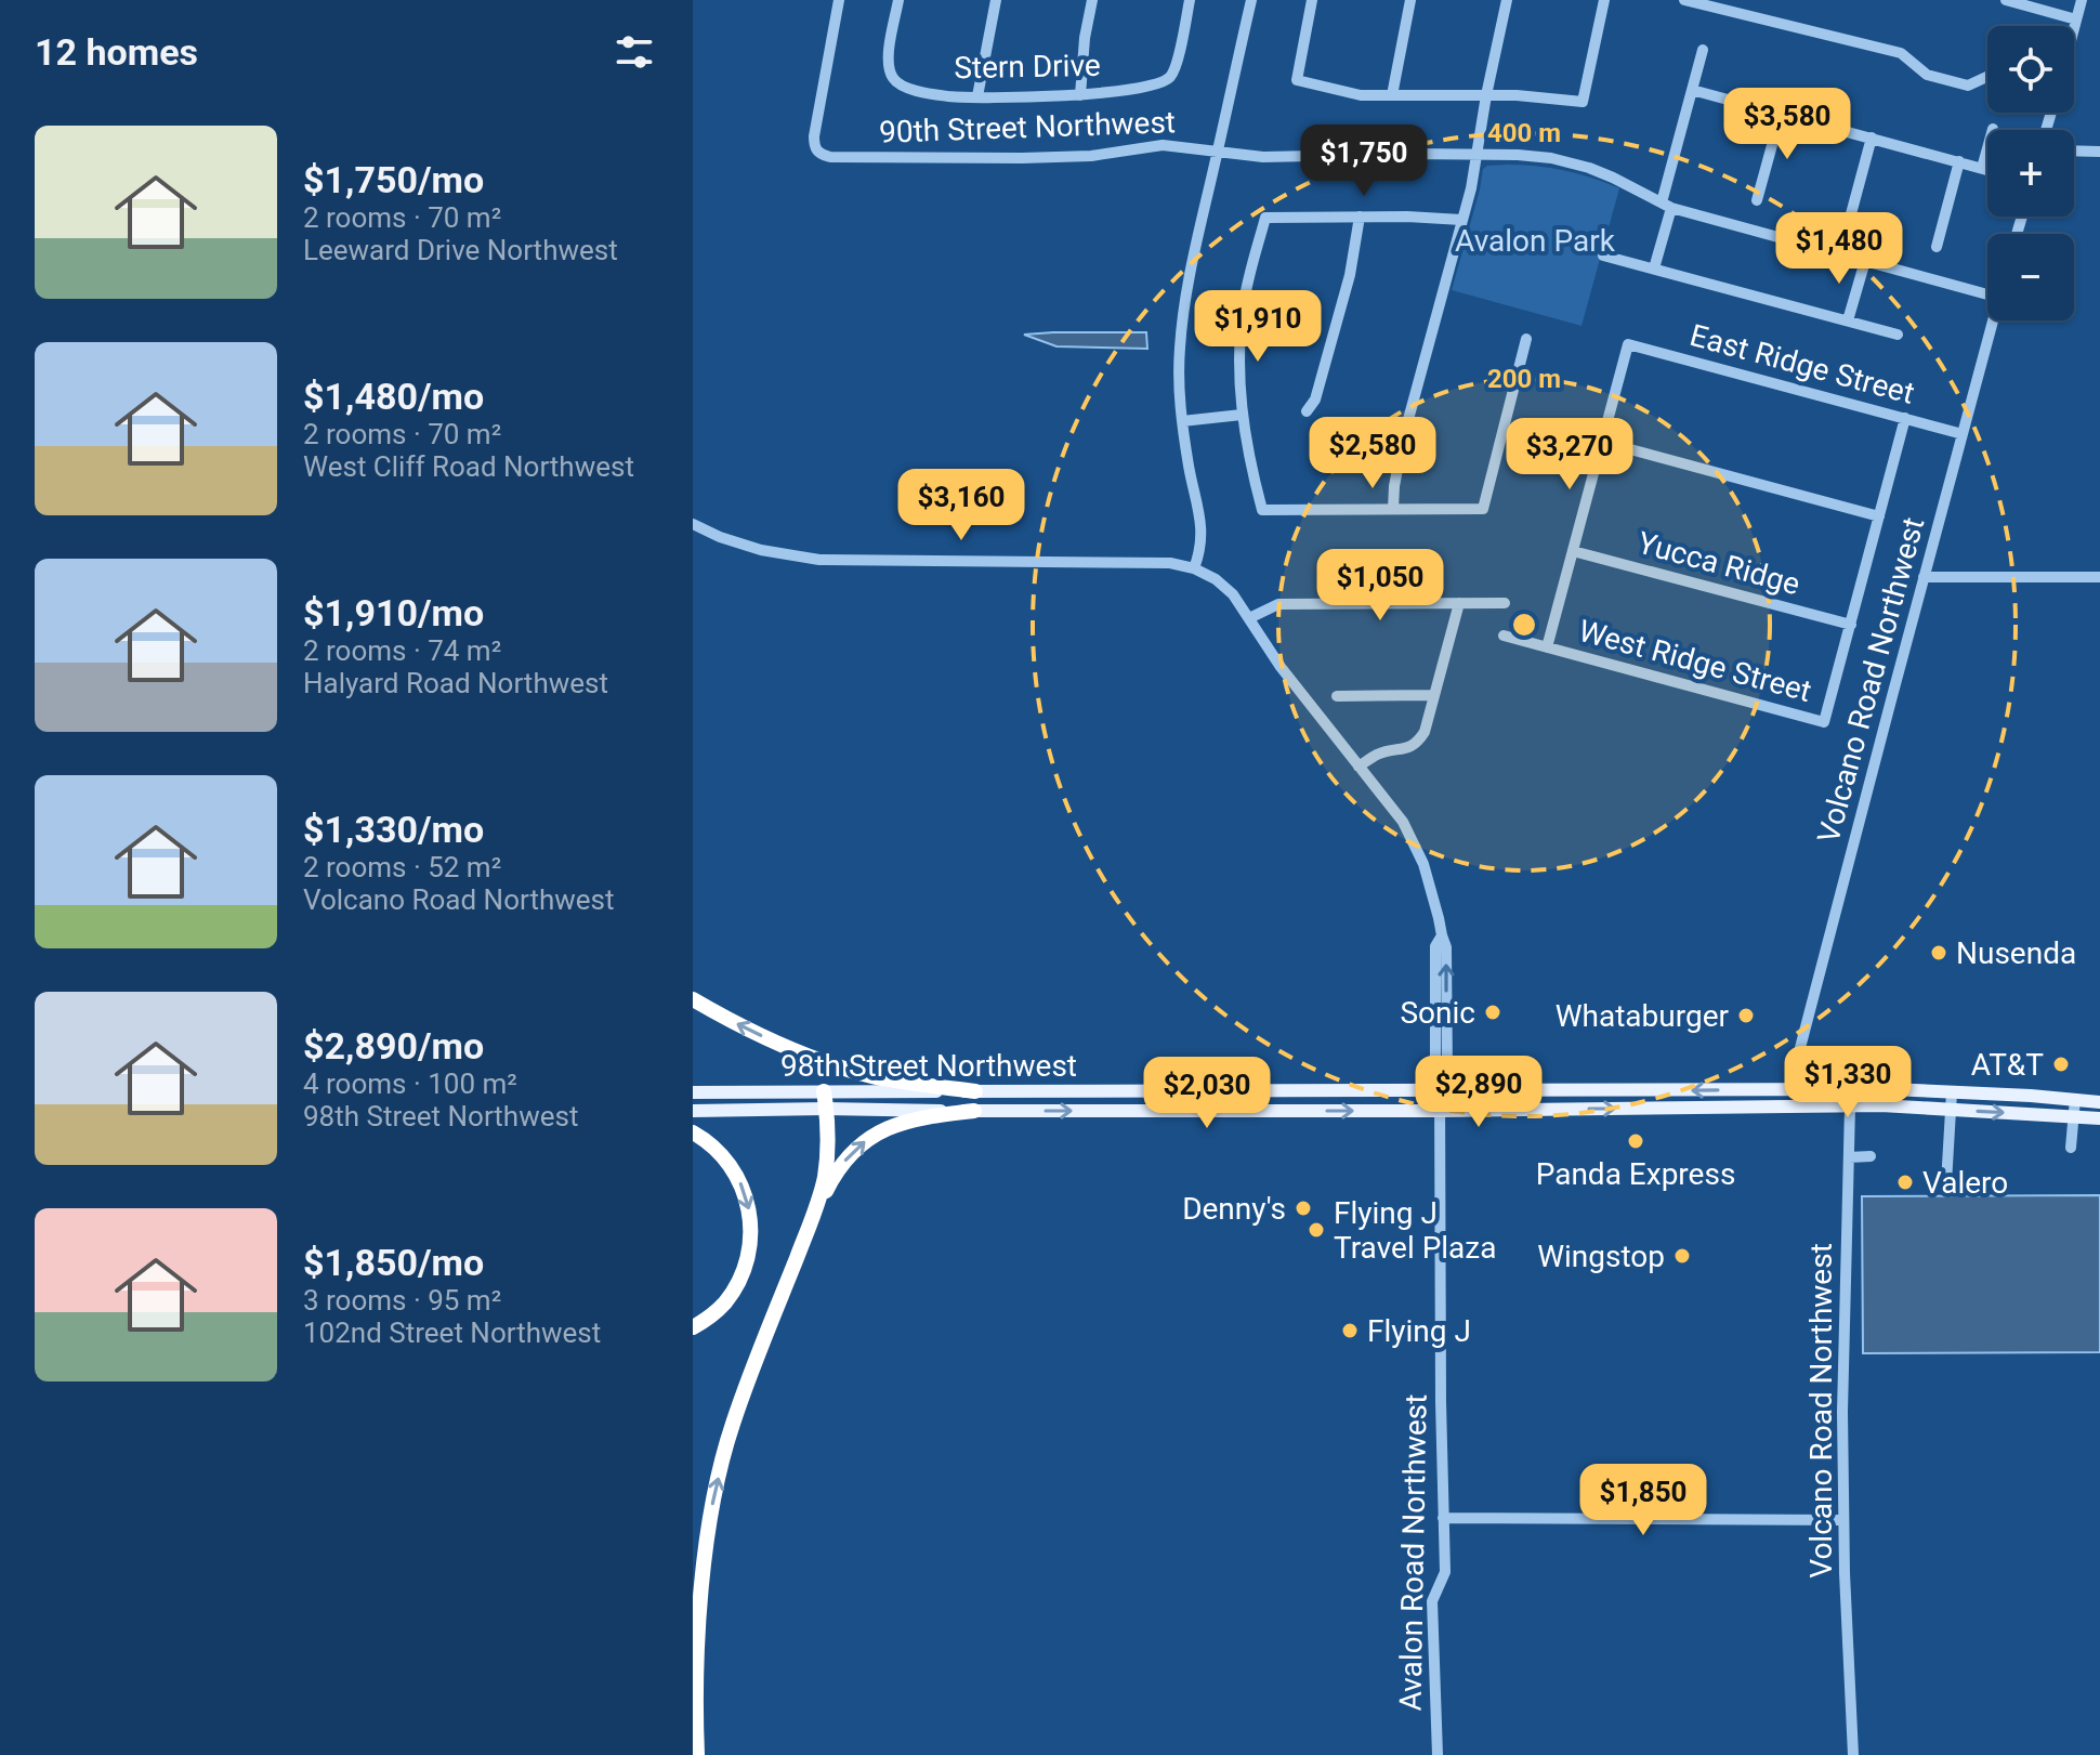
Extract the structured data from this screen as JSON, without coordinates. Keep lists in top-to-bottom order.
{
  "streets": {
    "main road": ["98th Street Northwest"],
    "street": [
      "Stern Drive",
      "90th Street Northwest",
      "East Ridge Street",
      "Yucca Ridge",
      "West Ridge Street",
      "Volcano Road Northwest",
      "Avalon Road Northwest"
    ]
  },
  "crossings": [
    ["East Ridge Street", "Volcano Road Northwest"],
    ["Yucca Ridge", "West Ridge Street"],
    ["Volcano Road Northwest", "98th Street Northwest"],
    ["98th Street Northwest", "Avalon Road Northwest"]
  ],
  "parks": ["Avalon Park"],
  "places": [
    "Nusenda",
    "Sonic",
    "Whataburger",
    "AT&T",
    "Panda Express",
    "Valero",
    "Denny's",
    "Flying J Travel Plaza",
    "Wingstop",
    "Flying J"
  ],
  "page": {
    "heading": "12 homes",
    "map_buttons": ["+", "−"],
    "price": [
      "$3,580",
      "$1,750",
      "$1,480",
      "$1,910",
      "$2,580",
      "$3,270",
      "$3,160",
      "$1,050",
      "$1,330",
      "$2,890",
      "$2,030",
      "$1,850"
    ],
    "list": [
      {
        "name": "$1,750/mo",
        "note": "2 rooms · 70 m² · Leeward Drive Northwest"
      },
      {
        "name": "$1,480/mo",
        "note": "2 rooms · 70 m² · West Cliff Road Northwest"
      },
      {
        "name": "$1,910/mo",
        "note": "2 rooms · 74 m² · Halyard Road Northwest"
      },
      {
        "name": "$1,330/mo",
        "note": "2 rooms · 52 m² · Volcano Road Northwest"
      },
      {
        "name": "$2,890/mo",
        "note": "4 rooms · 100 m² · 98th Street Northwest"
      },
      {
        "name": "$1,850/mo",
        "note": "3 rooms · 95 m² · 102nd Street Northwest"
      }
    ]
  },
  "rings": ["400 m", "200 m"]
}
